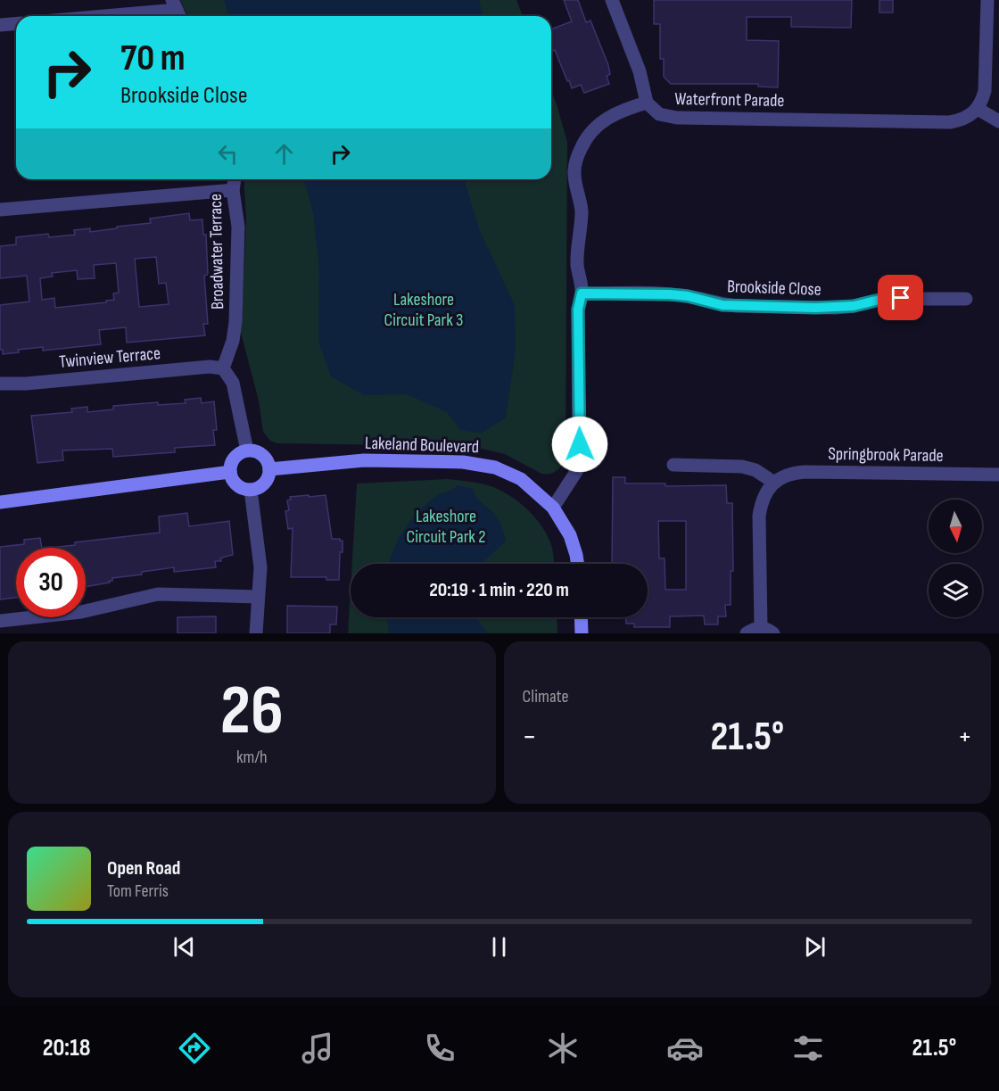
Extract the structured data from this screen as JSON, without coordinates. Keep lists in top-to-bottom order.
{
  "streets": {
    "street": [
      "Waterfront Parade",
      "Broadwater Terrace",
      "Brookside Close",
      "Twinview Terrace",
      "Lakeland Boulevard",
      "Springbrook Parade"
    ]
  },
  "crossings": [
    ["Broadwater Terrace", "Twinview Terrace"]
  ],
  "parks": ["Lakeshore Circuit Park 3", "Lakeshore Circuit Park 2"],
  "north": "bottom",
  "page": {
    "turn": ["70 m", "Brookside Close"],
    "limit": "30",
    "trip": "20:19 · 1 min · 220 m",
    "tile": [
      ["26", "km/h"],
      "Climate"
    ],
    "heat": ["−", "21.5°", "+"],
    "song": ["Open Road", "Tom Ferris"],
    "tabs": ["20:18", "21.5°"]
  }
}
